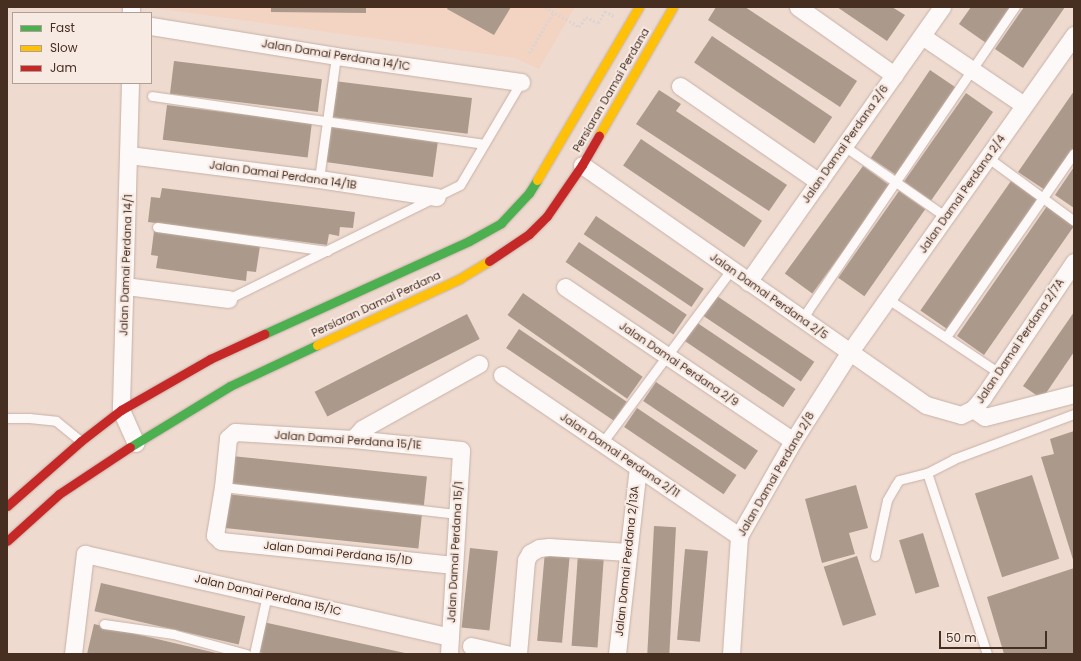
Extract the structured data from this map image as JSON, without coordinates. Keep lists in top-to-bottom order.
{
  "streets": {
    "main road": ["Persiaran Damai Perdana"],
    "street": [
      "Jalan Damai Perdana 14/1C",
      "Jalan Damai Perdana 2/6",
      "Jalan Damai Perdana 14/1B",
      "Jalan Damai Perdana 2/4",
      "Jalan Damai Perdana 14/1",
      "Jalan Damai Perdana 2/5",
      "Jalan Damai Perdana 2/7A",
      "Jalan Damai Perdana 2/9",
      "Jalan Damai Perdana 15/1E",
      "Jalan Damai Perdana 2/11",
      "Jalan Damai Perdana 2/8",
      "Jalan Damai Perdana 15/1",
      "Jalan Damai Perdana 15/1D",
      "Jalan Damai Perdana 2/13A",
      "Jalan Damai Perdana 15/1C"
    ]
  },
  "crossings": [
    ["Persiaran Damai Perdana", "Jalan Damai Perdana 14/1"],
    ["Persiaran Damai Perdana", "Jalan Damai Perdana 2/5"],
    ["Jalan Damai Perdana 2/6", "Jalan Damai Perdana 2/5"],
    ["Jalan Damai Perdana 14/1B", "Jalan Damai Perdana 14/1"],
    ["Jalan Damai Perdana 2/4", "Jalan Damai Perdana 2/5"],
    ["Jalan Damai Perdana 2/4", "Jalan Damai Perdana 2/8"],
    ["Jalan Damai Perdana 2/5", "Jalan Damai Perdana 2/7A"],
    ["Jalan Damai Perdana 2/5", "Jalan Damai Perdana 2/8"],
    ["Jalan Damai Perdana 2/9", "Jalan Damai Perdana 2/8"],
    ["Jalan Damai Perdana 15/1E", "Jalan Damai Perdana 15/1"],
    ["Jalan Damai Perdana 15/1E", "Jalan Damai Perdana 15/1D"],
    ["Jalan Damai Perdana 2/11", "Jalan Damai Perdana 2/8"],
    ["Jalan Damai Perdana 2/11", "Jalan Damai Perdana 2/13A"],
    ["Jalan Damai Perdana 15/1", "Jalan Damai Perdana 15/1D"],
    ["Jalan Damai Perdana 15/1", "Jalan Damai Perdana 15/1C"]
  ],
  "legend": ["Fast", "Slow", "Jam"],
  "scale_bar": "50 m"
}
